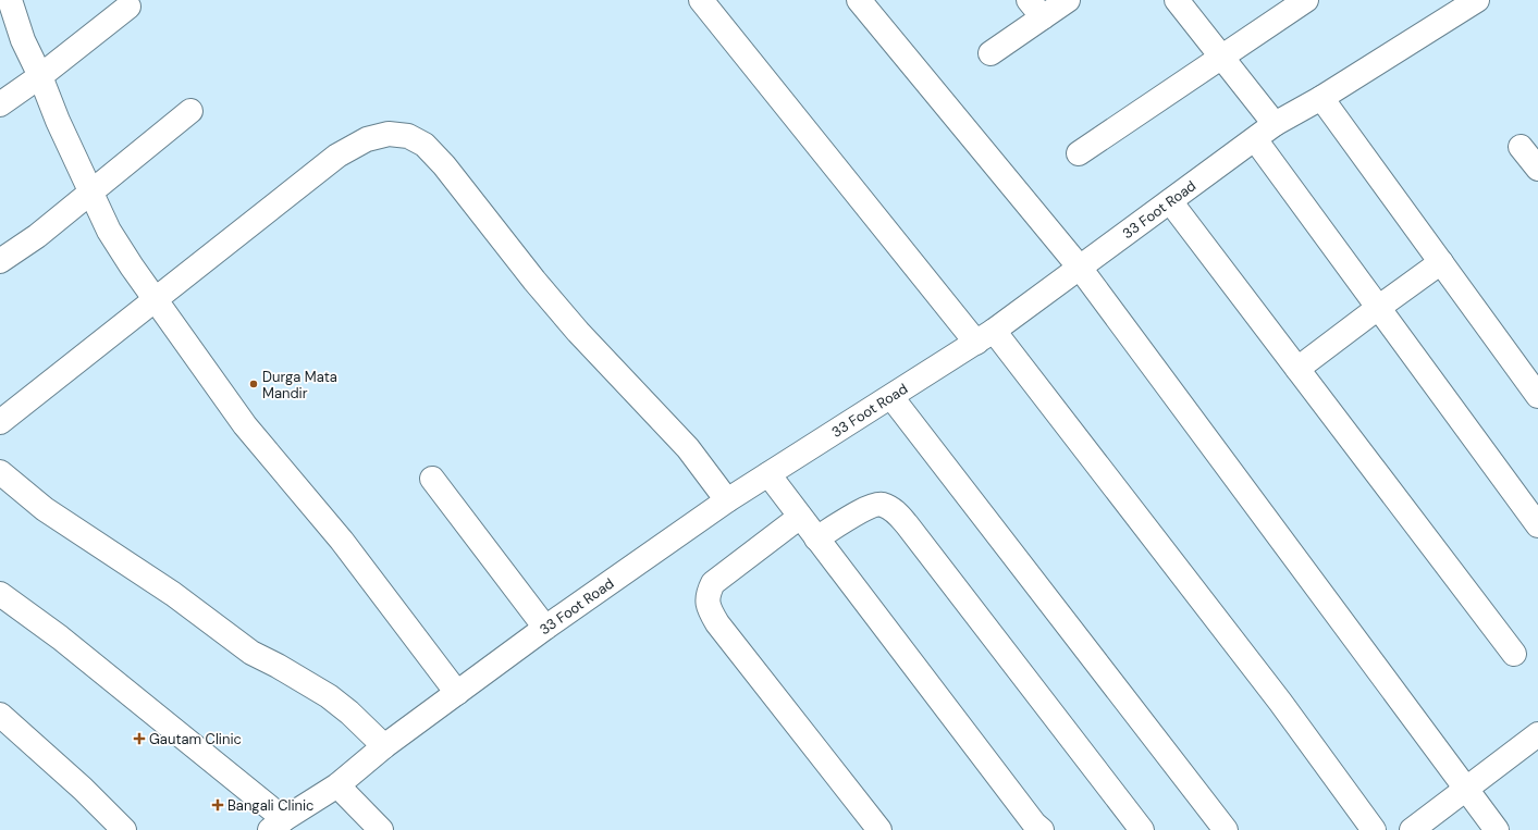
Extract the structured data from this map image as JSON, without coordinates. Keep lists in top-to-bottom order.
{
  "streets": {
    "street": ["33 Foot Road"]
  },
  "places": {
    "other": ["Durga Mata Mandir"],
    "health": ["Gautam Clinic", "Bangali Clinic"]
  }
}
